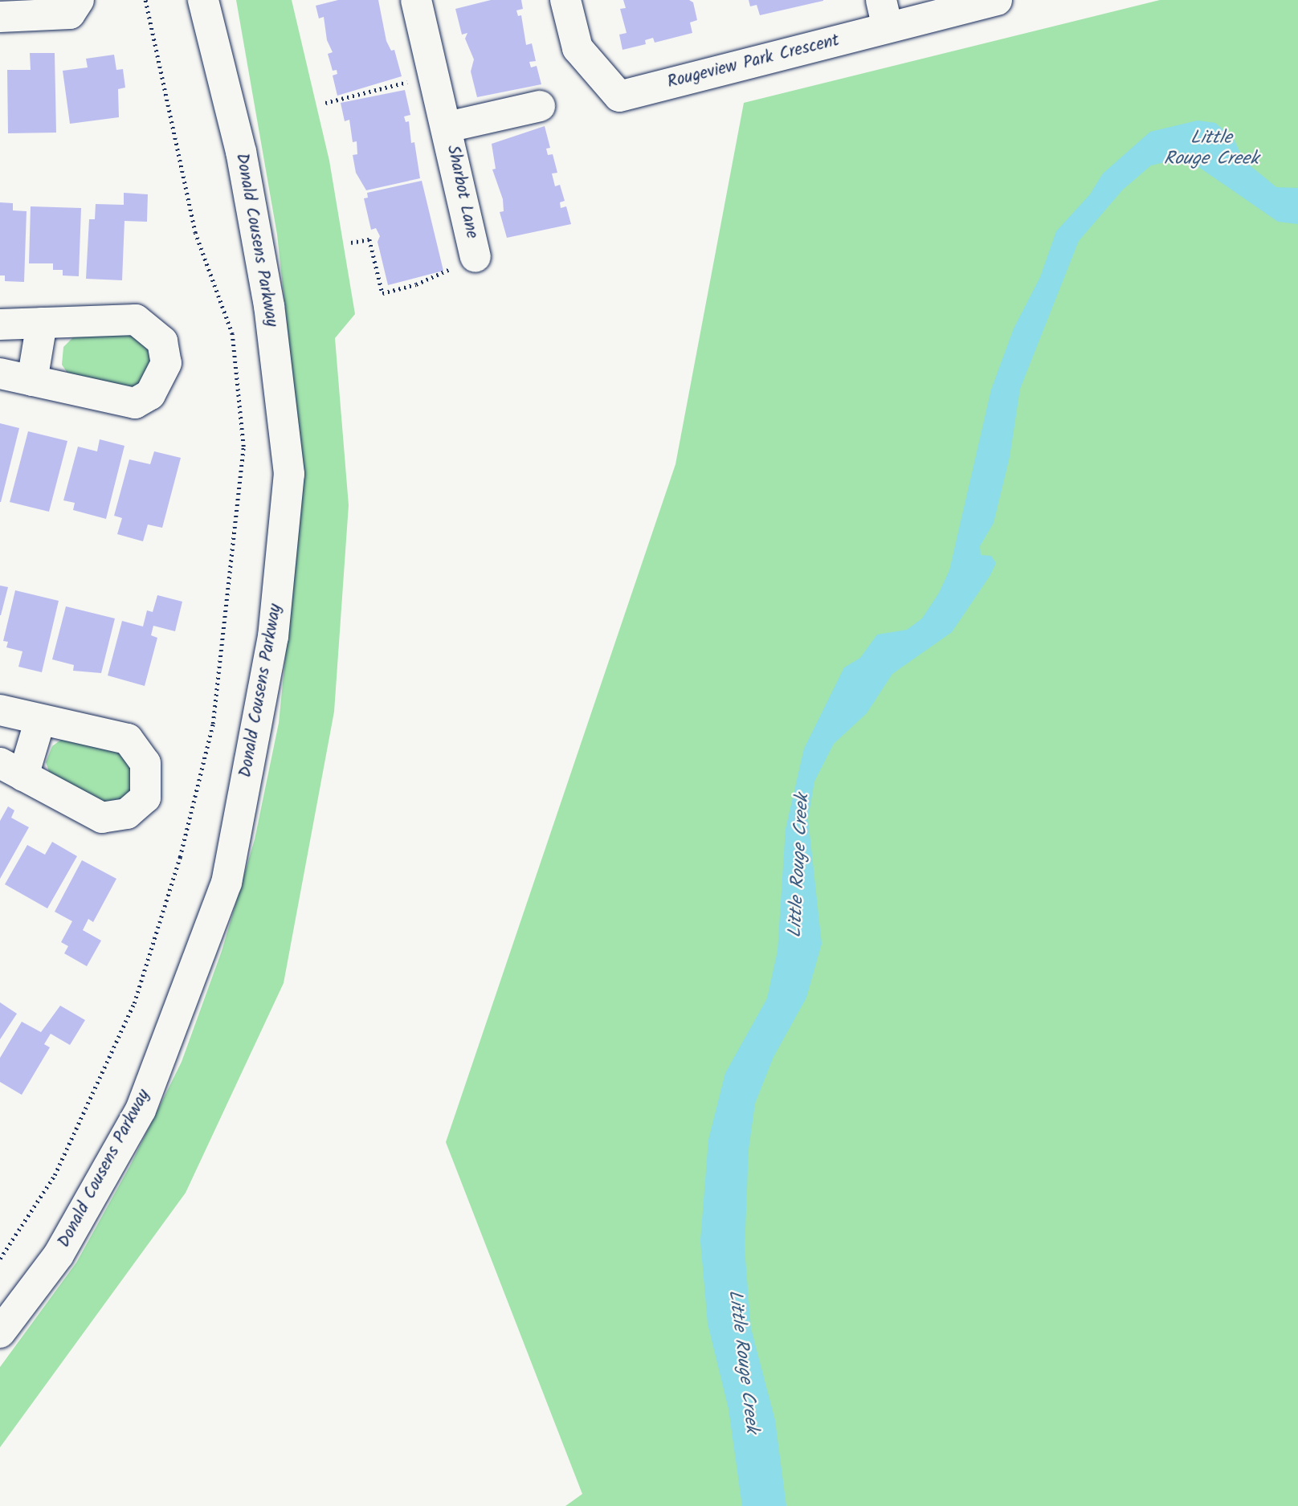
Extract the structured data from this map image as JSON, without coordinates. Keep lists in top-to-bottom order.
{
  "streets": {
    "street": ["Rougeview Park Crescent", "Sharbot Lane", "Donald Cousens Parkway"]
  },
  "water": ["Little Rouge Creek"]
}
